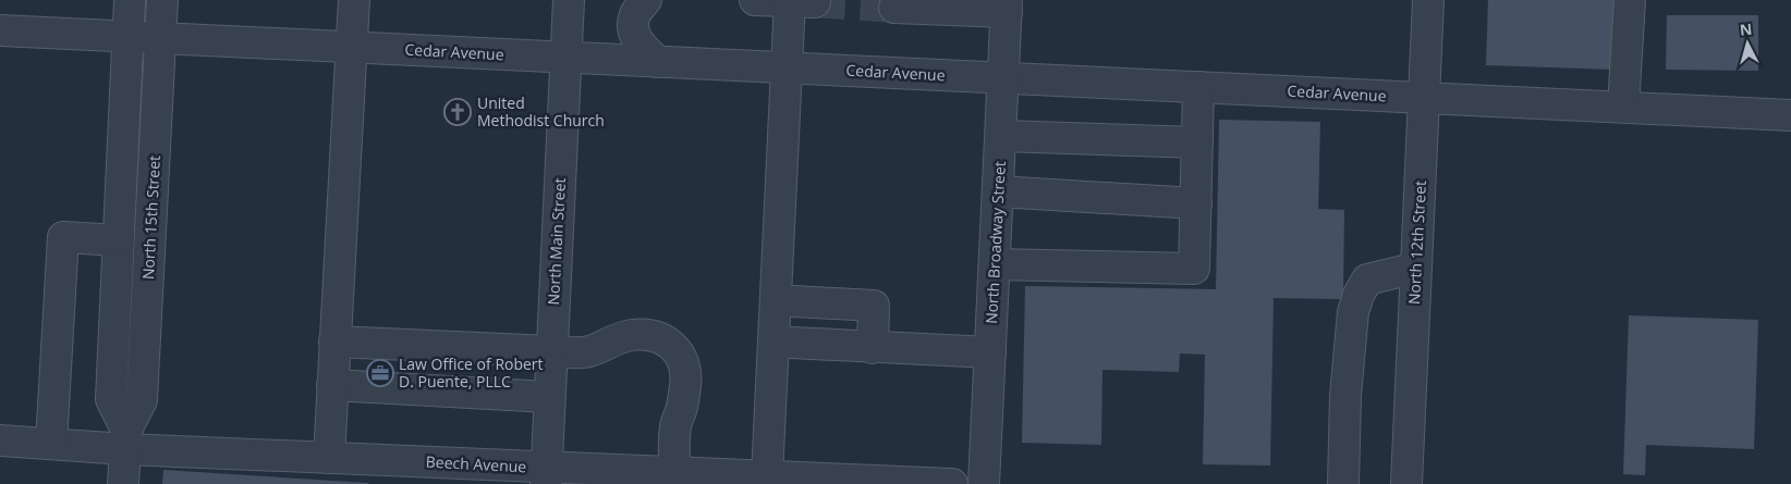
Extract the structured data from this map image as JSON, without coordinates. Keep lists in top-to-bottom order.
{
  "streets": {
    "street": [
      "Cedar Avenue",
      "North 15th Street",
      "North Main Street",
      "North Broadway Street",
      "North 12th Street",
      "Beech Avenue"
    ]
  },
  "crossings": [
    ["Cedar Avenue", "North 15th Street"],
    ["Cedar Avenue", "North Main Street"],
    ["Cedar Avenue", "North Broadway Street"],
    ["Cedar Avenue", "North 12th Street"],
    ["North 15th Street", "Beech Avenue"],
    ["North Main Street", "Beech Avenue"]
  ],
  "places": {
    "church": ["United Methodist Church"],
    "office": ["Law Office of Robert D. Puente, PLLC"]
  },
  "north": "top"
}
